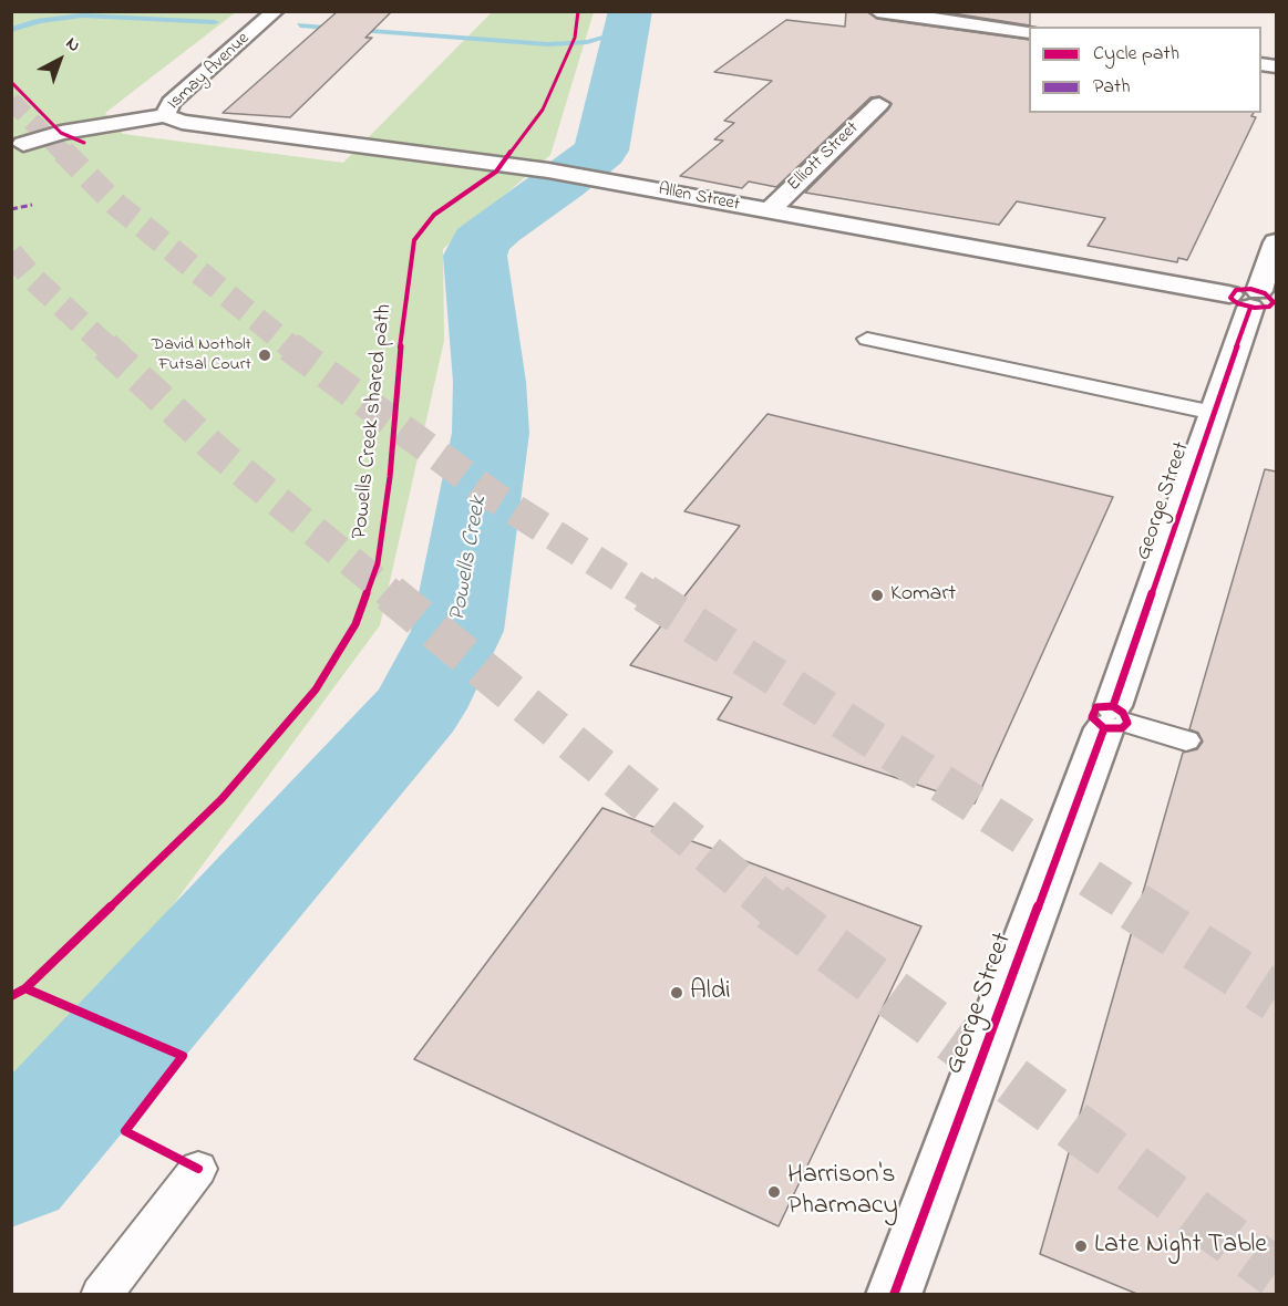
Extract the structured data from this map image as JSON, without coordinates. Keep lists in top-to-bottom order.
{
  "streets": {
    "street": [
      "Ismay Avenue",
      "Elliott Street",
      "Allen Street",
      "George Street"
    ],
    "cycle path": ["Powells Creek shared path"]
  },
  "crossings": [
    ["Ismay Avenue", "Allen Street"],
    ["Elliott Street", "Allen Street"],
    ["Allen Street", "George Street"]
  ],
  "water": ["Powells Creek"],
  "places": [
    "David Notholt Futsal Court",
    "Komart",
    "Aldi",
    "Harrison's Pharmacy",
    "Late Night Table"
  ],
  "legend": ["Cycle path", "Path"],
  "north": "top right"
}
